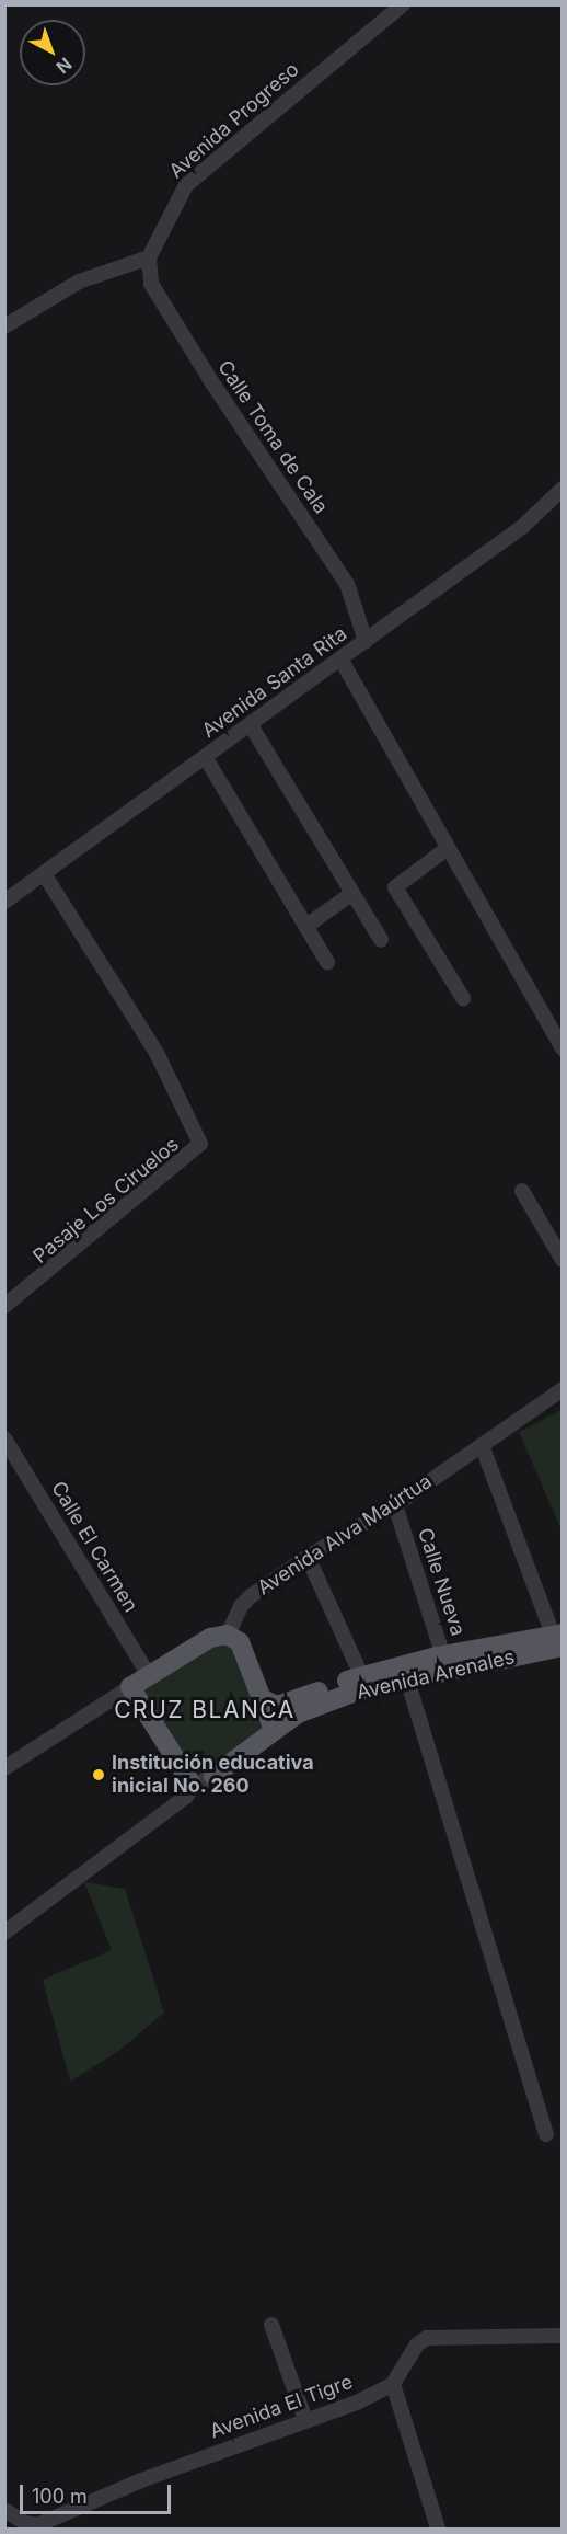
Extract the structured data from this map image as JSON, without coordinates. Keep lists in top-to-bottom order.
{
  "streets": {
    "main road": ["Avenida Arenales"],
    "street": [
      "Avenida Progreso",
      "Calle Toma de Cala",
      "Avenida Santa Rita",
      "Pasaje Los Ciruelos",
      "Avenida Alva Maúrtua",
      "Calle El Carmen",
      "Calle Nueva",
      "Avenida El Tigre"
    ]
  },
  "crossings": [
    ["Avenida Progreso", "Calle Toma de Cala"],
    ["Calle Toma de Cala", "Avenida Santa Rita"],
    ["Avenida Santa Rita", "Pasaje Los Ciruelos"],
    ["Avenida Alva Maúrtua", "Calle Nueva"],
    ["Calle Nueva", "Avenida Arenales"]
  ],
  "districts": ["CRUZ BLANCA"],
  "places": ["Institución educativa inicial No. 260"],
  "scale_bar": "100 m",
  "north": "bottom right"
}
